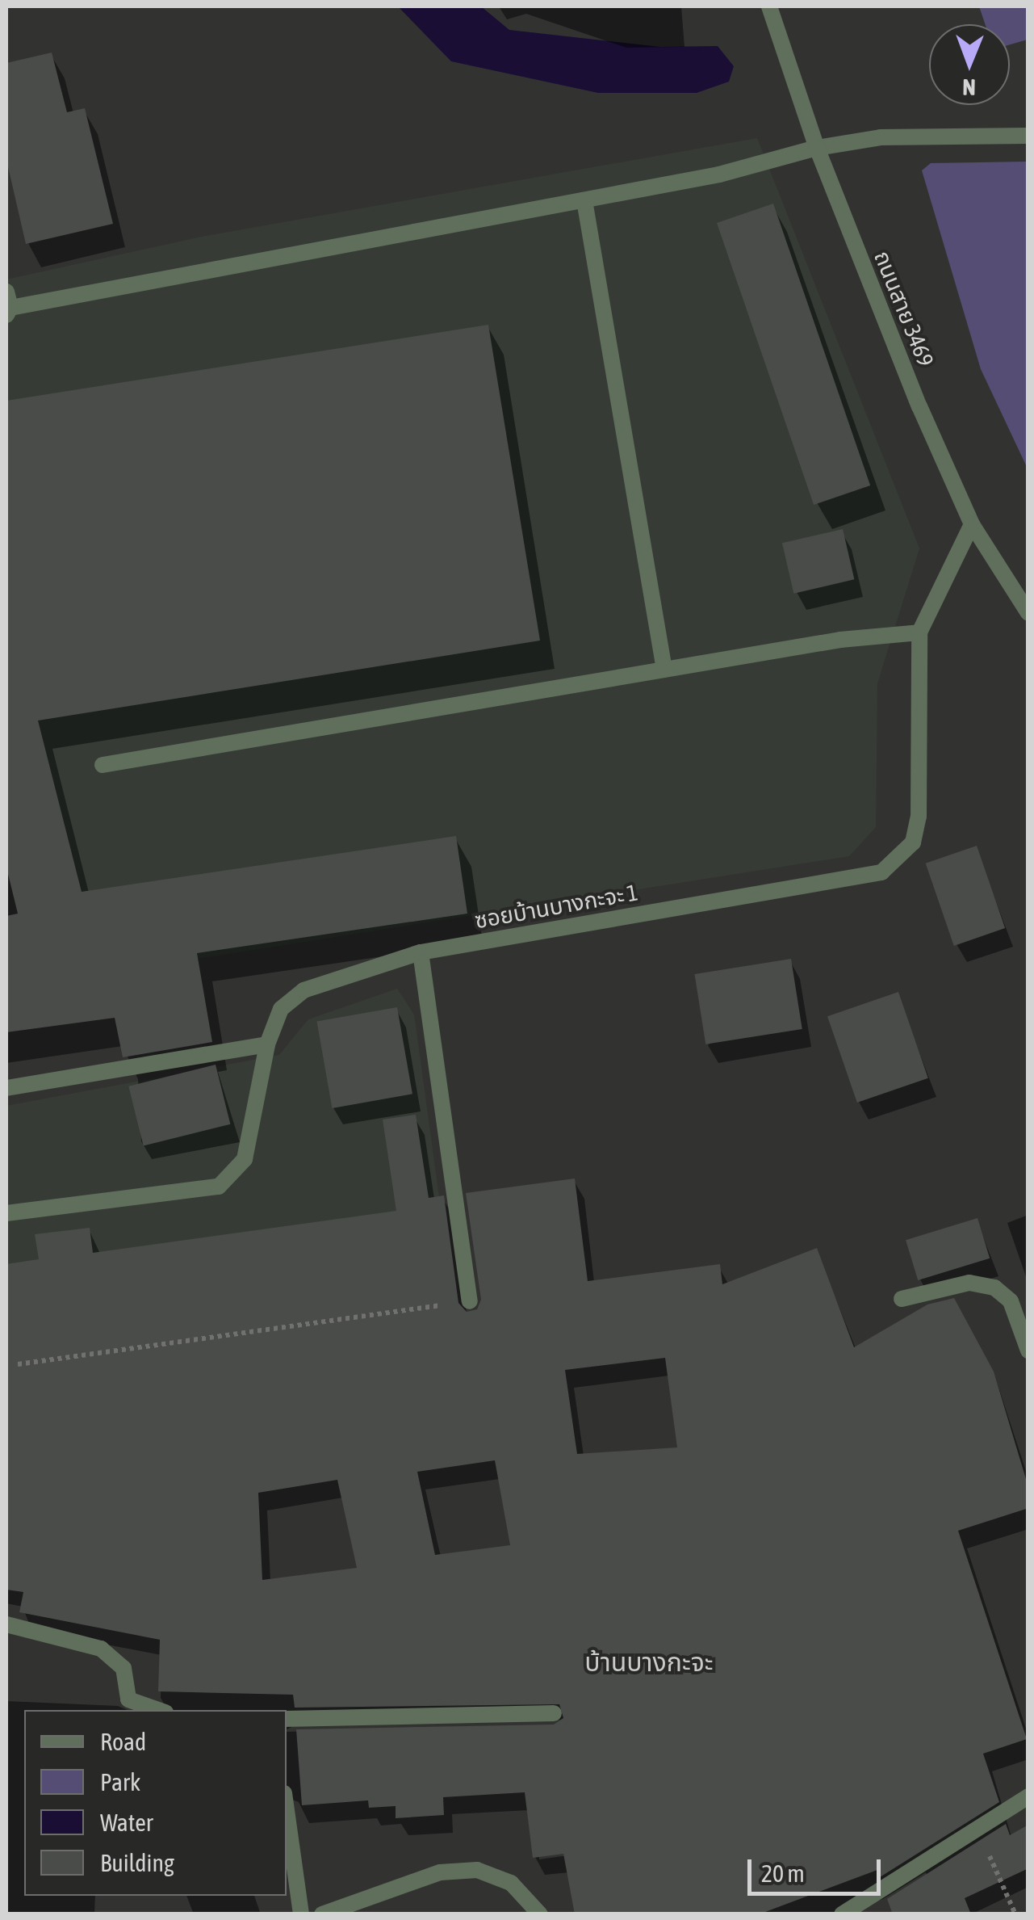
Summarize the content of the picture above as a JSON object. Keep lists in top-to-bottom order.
{
  "streets": {
    "street": ["ถนนสาย 3469", "ซอยบ้านบางกะจะ 1"]
  },
  "crossings": [
    ["ถนนสาย 3469", "ซอยบ้านบางกะจะ 1"]
  ],
  "districts": ["บ้านบางกะจะ"],
  "legend": [
    "Road",
    "Park",
    "Water",
    "Building"
  ],
  "scale_bar": "20 m",
  "north": "bottom"
}
